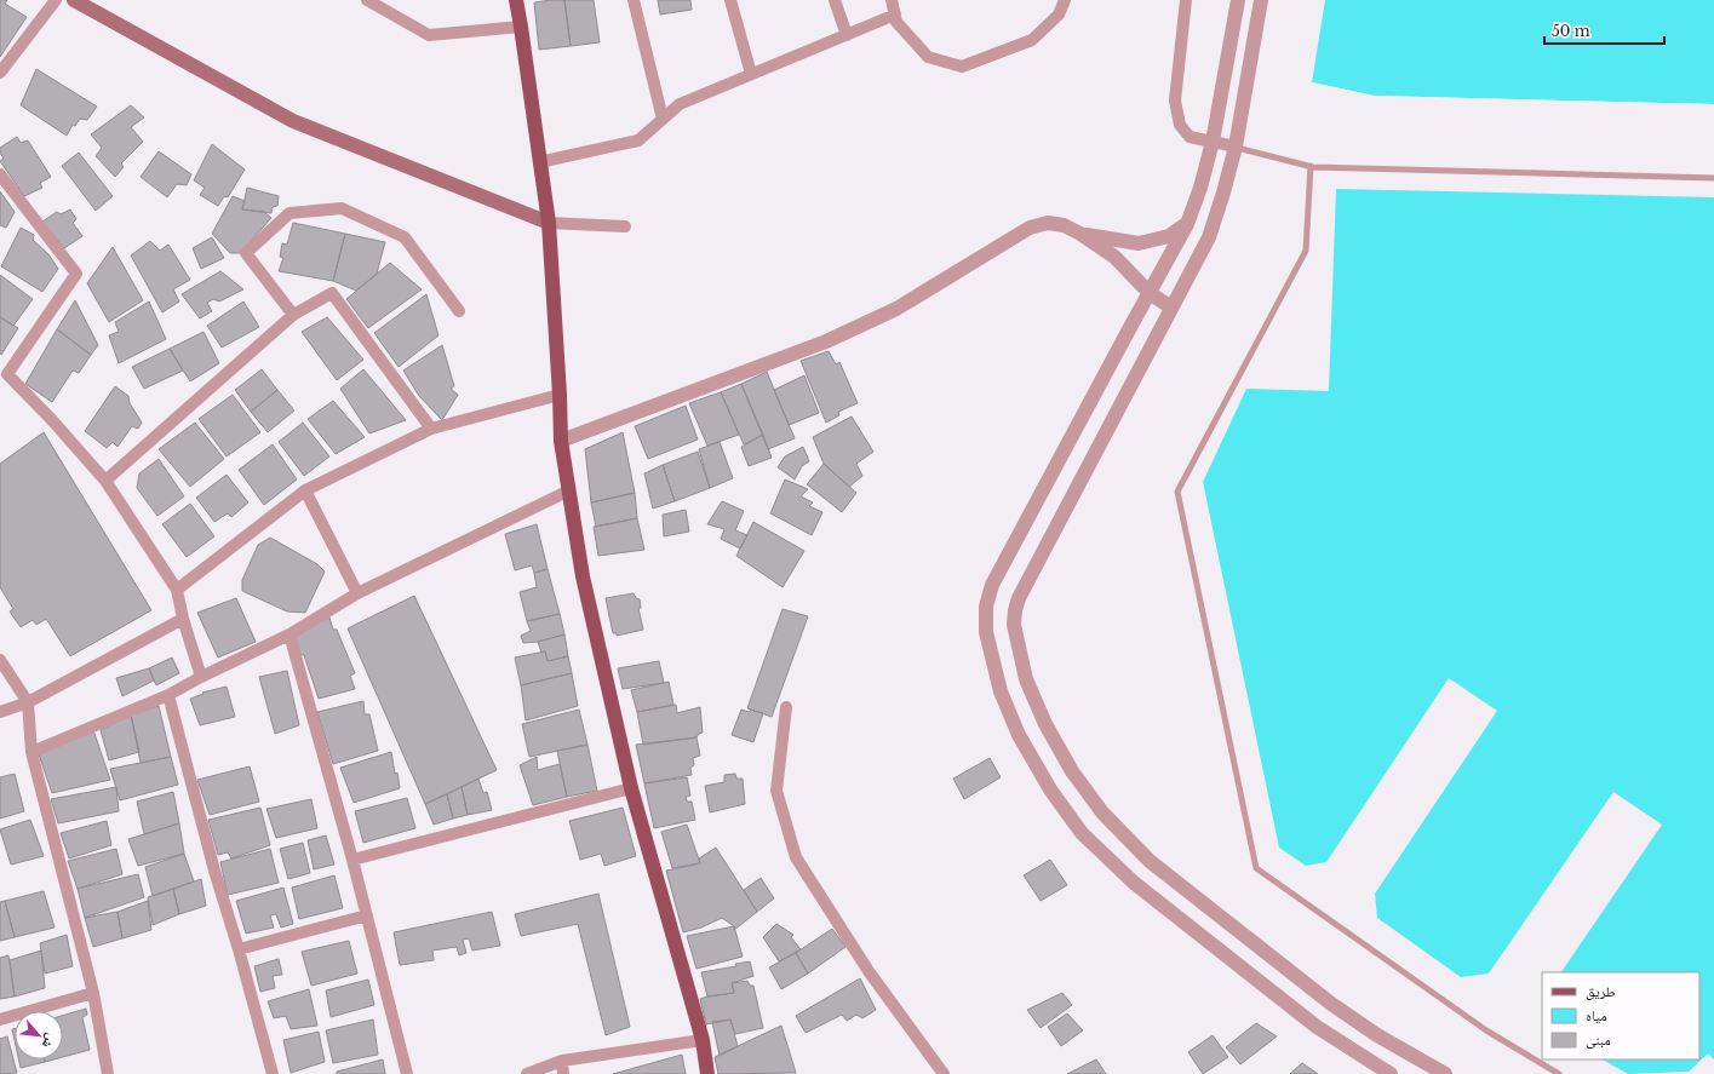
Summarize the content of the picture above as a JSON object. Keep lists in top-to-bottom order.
{
  "legend": ["طريق", "مياه", "مبنى"],
  "scale_bar": "50 m",
  "north": "bottom right"
}
